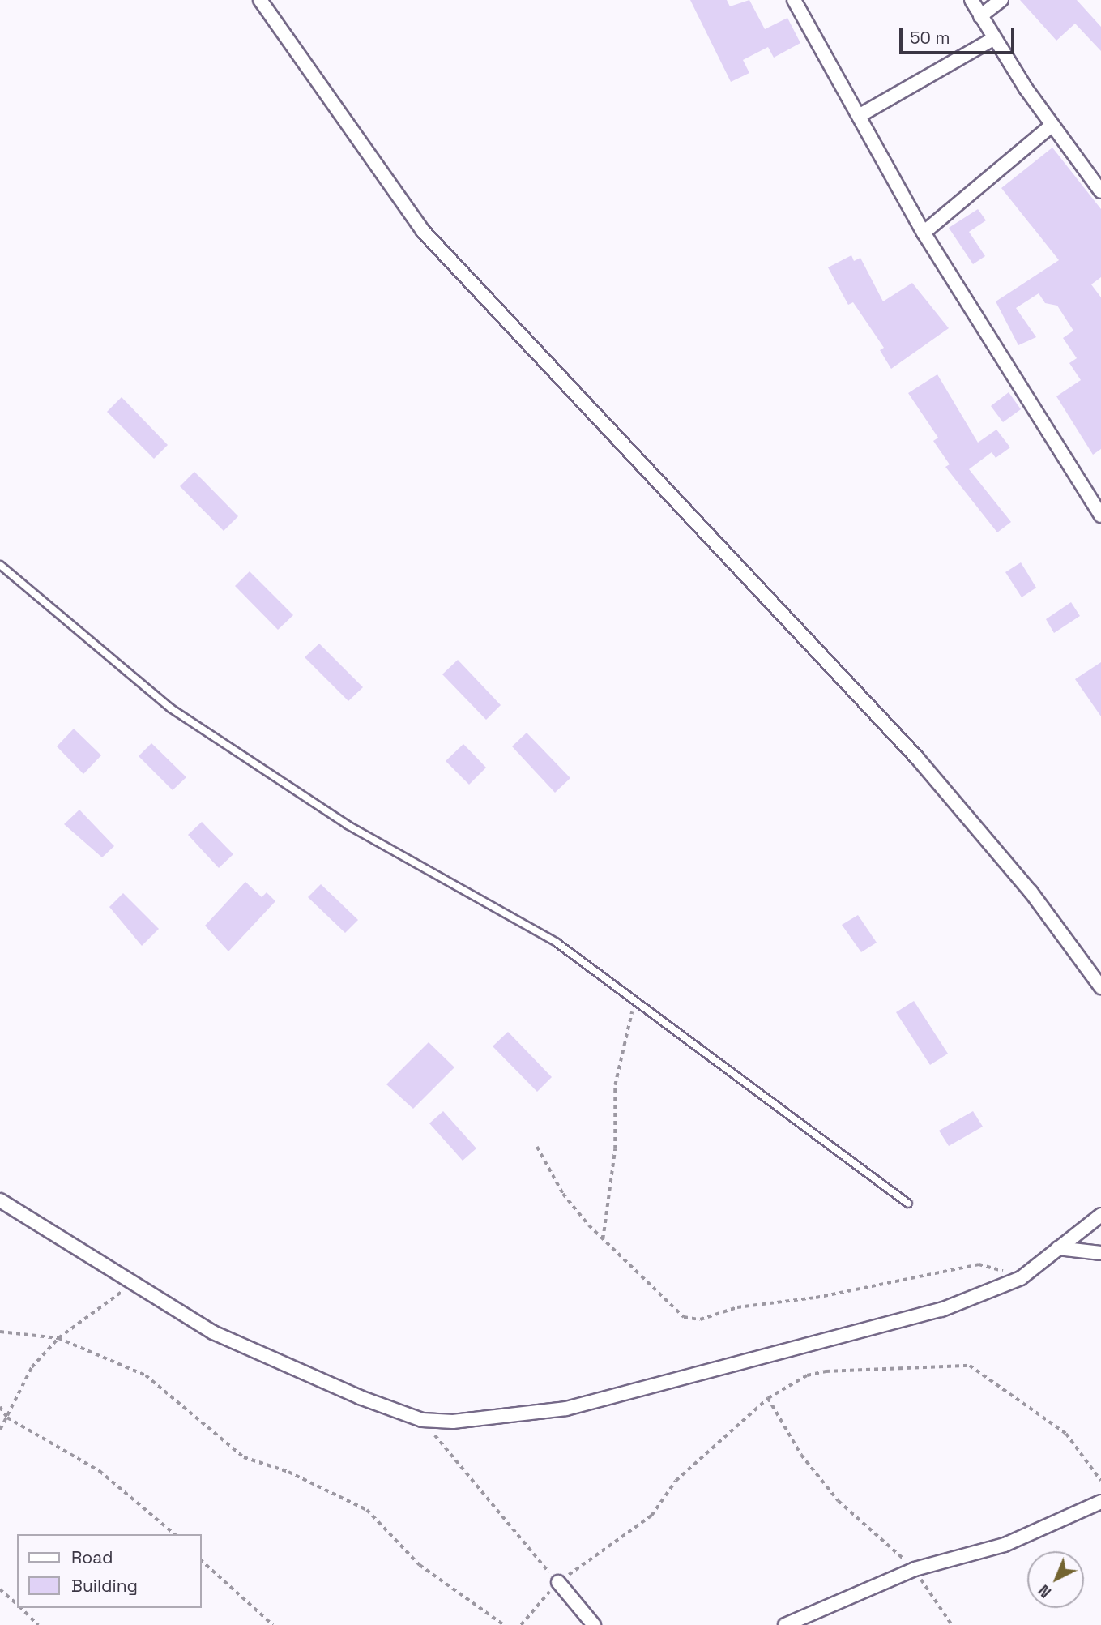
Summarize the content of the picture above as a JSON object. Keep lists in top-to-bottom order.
{
  "legend": ["Road", "Building"],
  "scale_bar": "50 m",
  "north": "bottom left"
}
